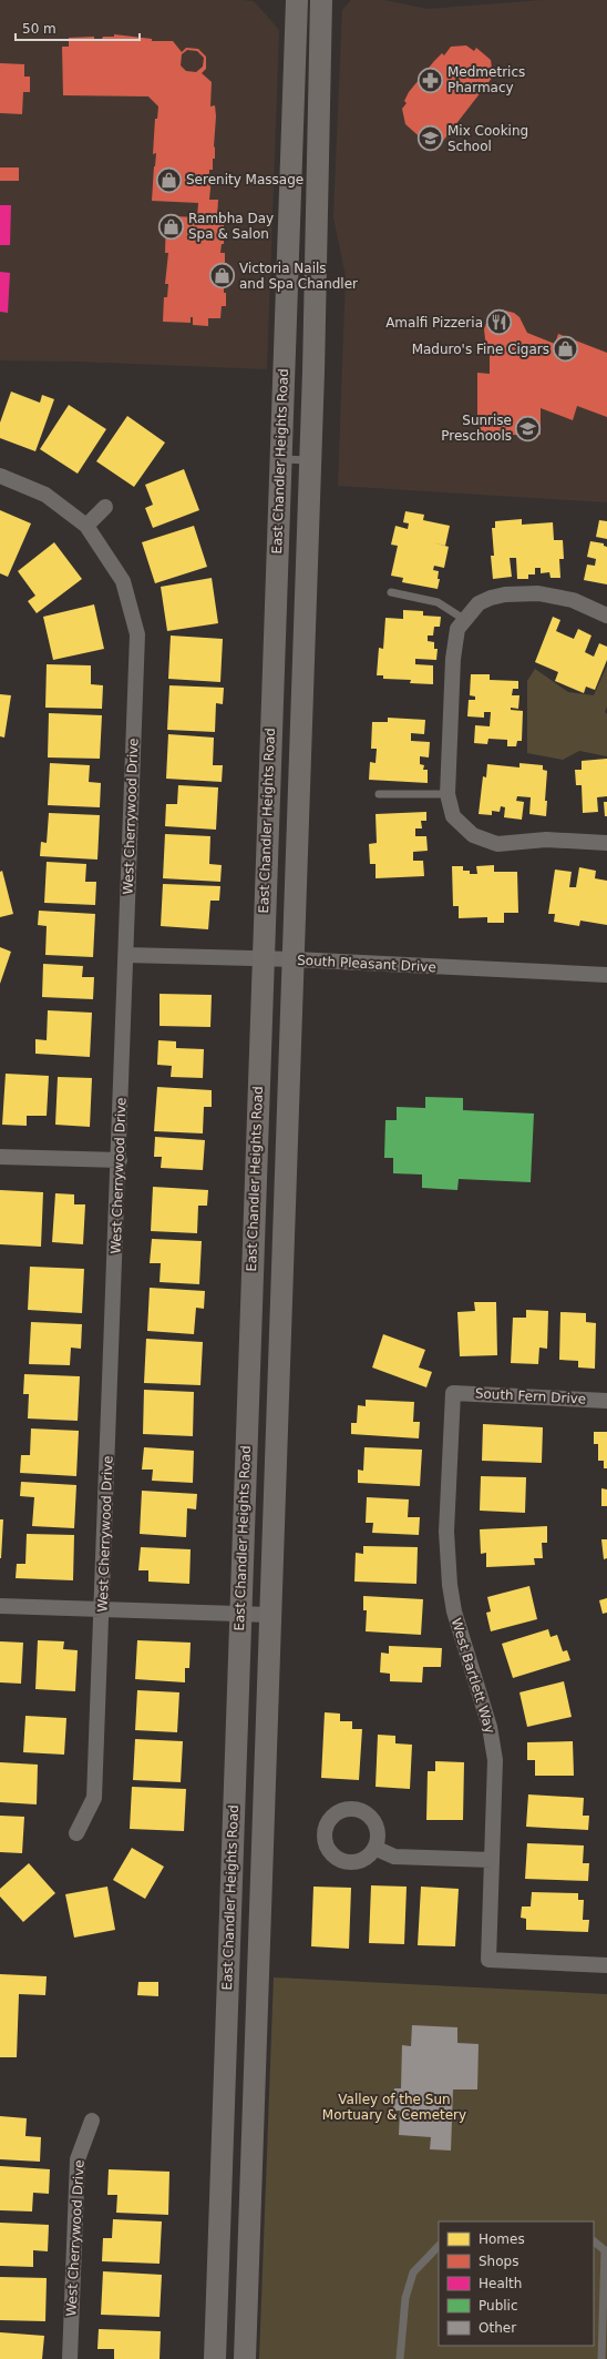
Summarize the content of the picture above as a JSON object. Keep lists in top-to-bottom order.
{
  "streets": {
    "main road": ["East Chandler Heights Road"],
    "street": [
      "West Cherrywood Drive",
      "South Pleasant Drive",
      "South Fern Drive",
      "West Bartlett Way"
    ]
  },
  "crossings": [
    ["East Chandler Heights Road", "South Pleasant Drive"],
    ["West Cherrywood Drive", "South Pleasant Drive"],
    ["South Fern Drive", "West Bartlett Way"]
  ],
  "parks": ["Valley of the Sun Mortuary & Cemetery"],
  "places": {
    "pharmacy": ["Medmetrics Pharmacy"],
    "school or university": ["Mix Cooking School", "Sunrise Preschools"],
    "shop": [
      "Serenity Massage",
      "Rambha Day Spa & Salon",
      "Victoria Nails and Spa Chandler",
      "Maduro's Fine Cigars"
    ],
    "restaurant": ["Amalfi Pizzeria"]
  },
  "legend": [
    "Homes",
    "Shops",
    "Health",
    "Public",
    "Other"
  ],
  "scale_bar": "50 m"
}
